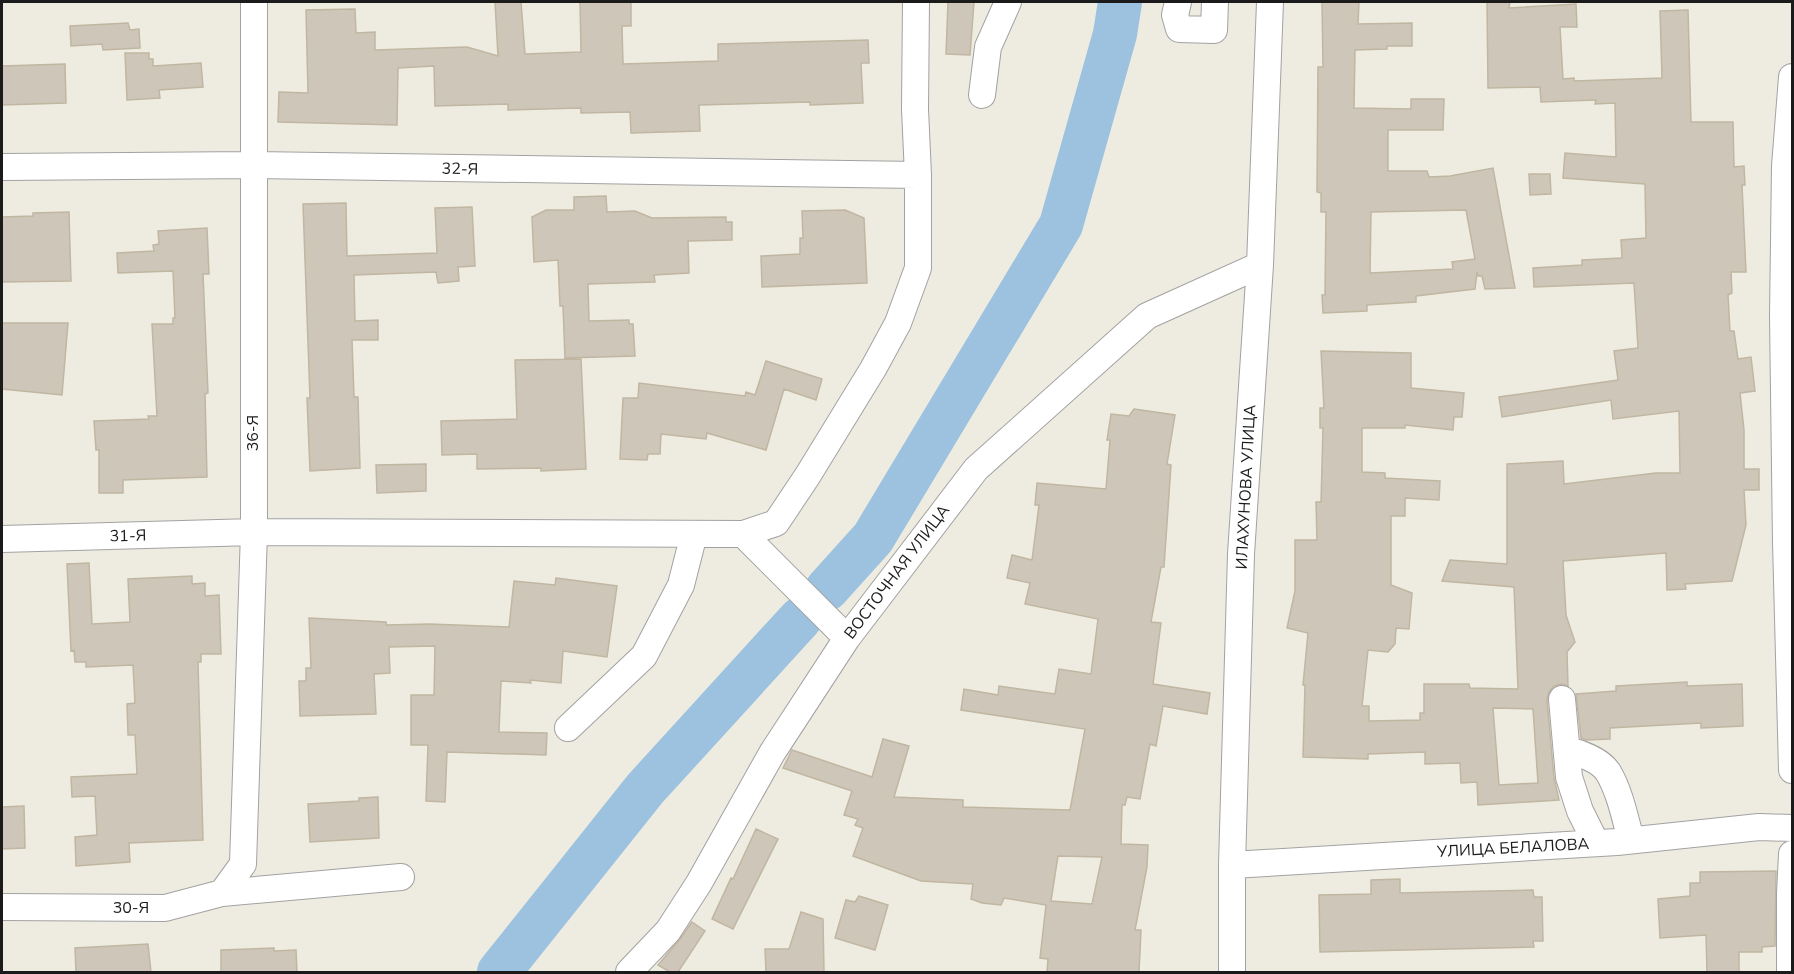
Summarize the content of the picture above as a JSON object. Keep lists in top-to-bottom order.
{
  "streets": {
    "street": [
      "32-Я",
      "36-Я",
      "ИЛАХУНОВА УЛИЦА",
      "31-Я",
      "ВОСТОЧНАЯ УЛИЦА",
      "УЛИЦА БЕЛАЛОВА",
      "30-Я"
    ]
  },
  "crossings": [
    ["32-Я", "36-Я"],
    ["32-Я", "31-Я"],
    ["36-Я", "31-Я"],
    ["ИЛАХУНОВА УЛИЦА", "ВОСТОЧНАЯ УЛИЦА"],
    ["ИЛАХУНОВА УЛИЦА", "УЛИЦА БЕЛАЛОВА"]
  ]
}
